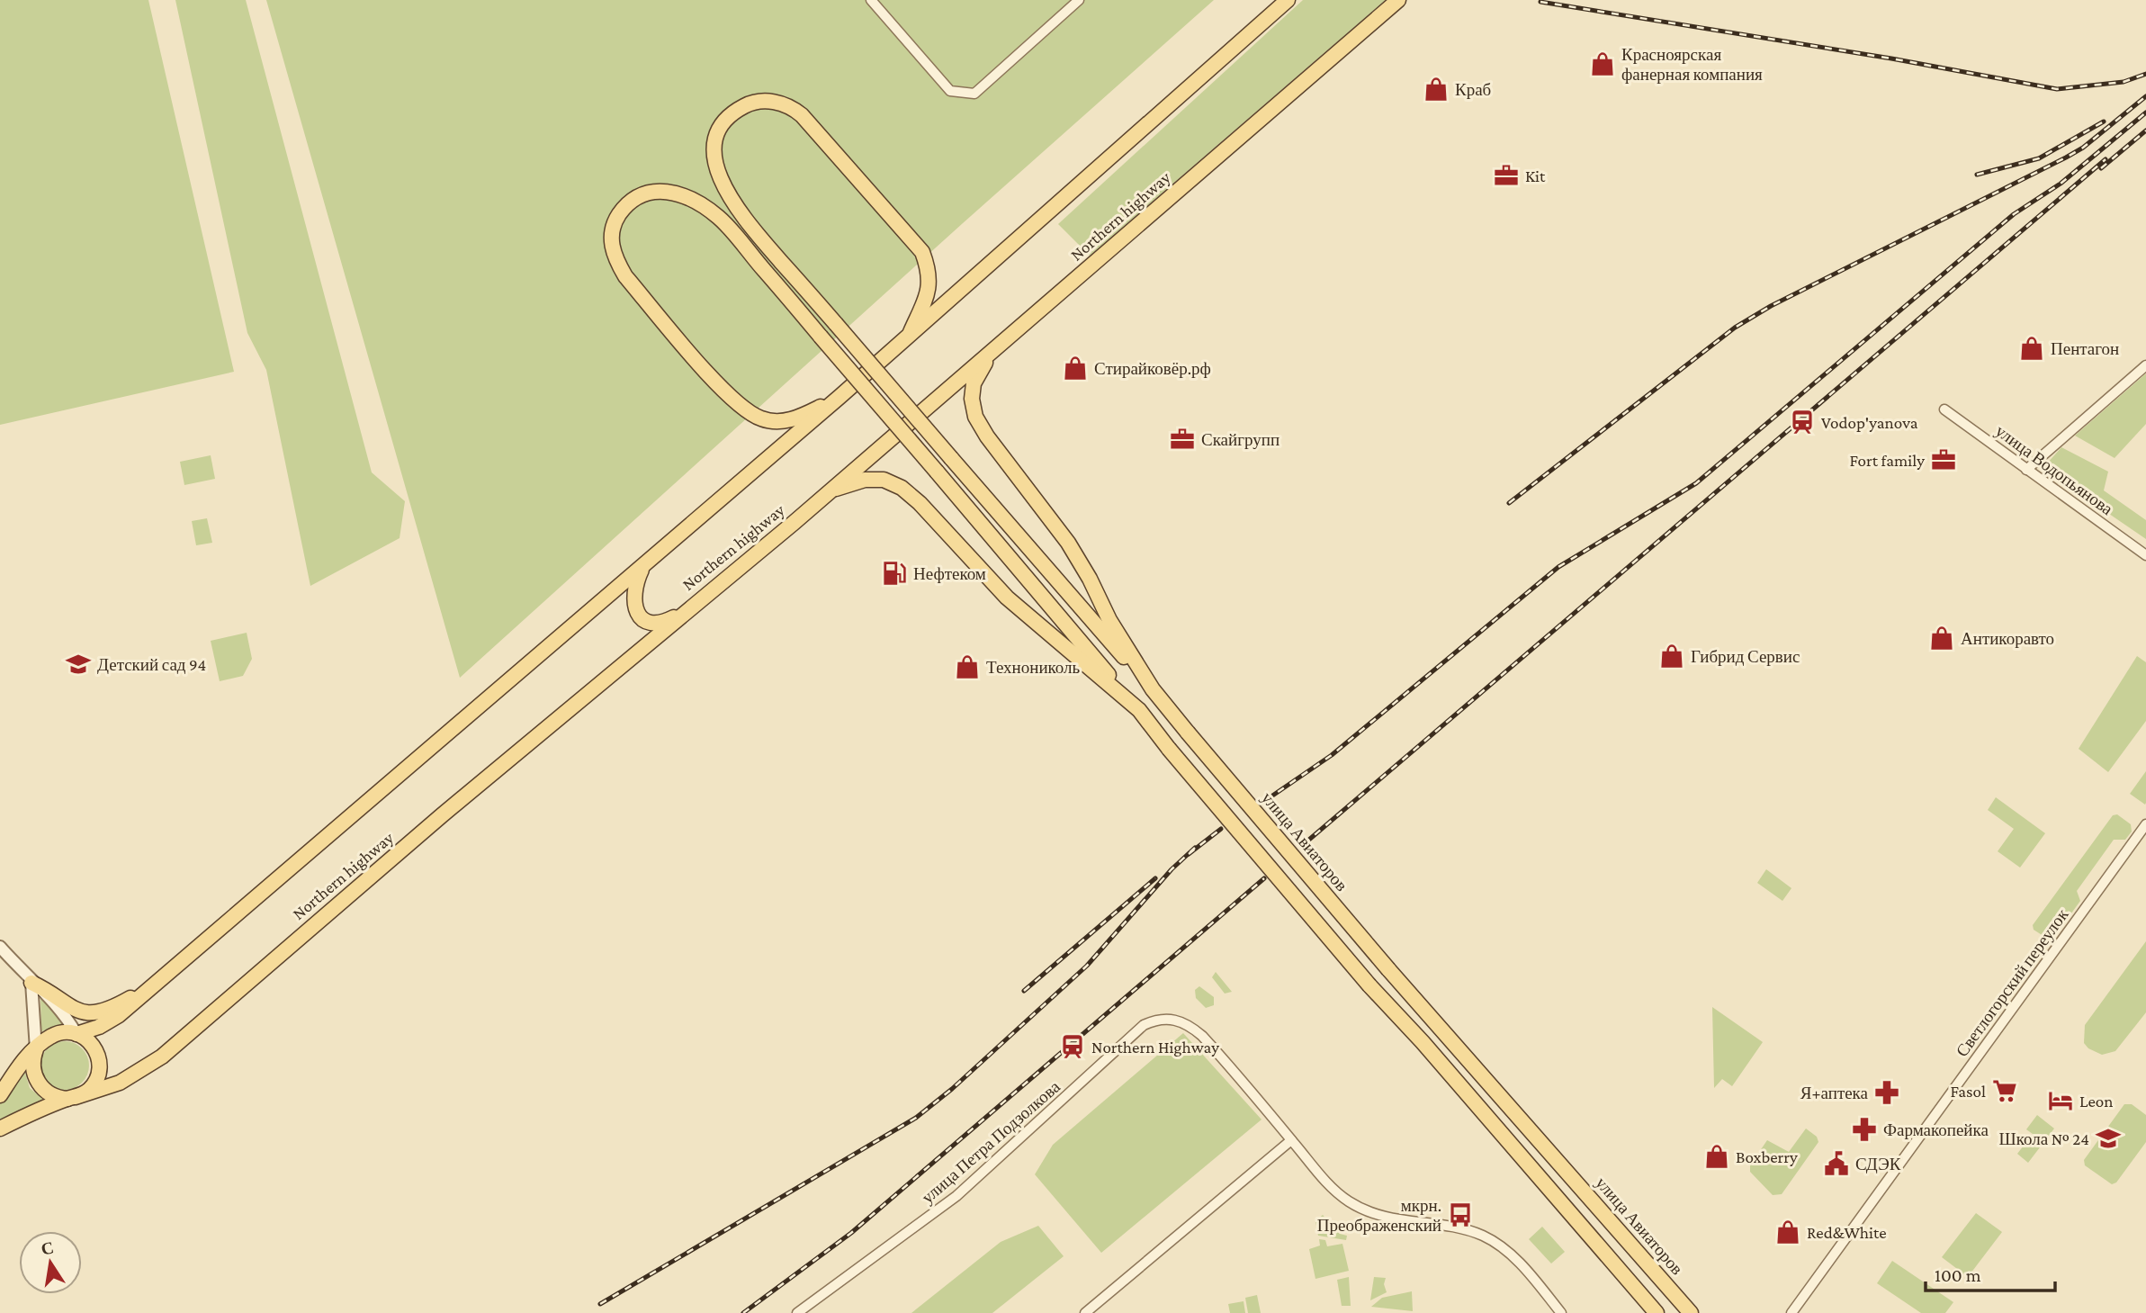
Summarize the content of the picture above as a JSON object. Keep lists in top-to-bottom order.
{
  "streets": {
    "main road": ["Northern highway", "улица Авиаторов"],
    "street": ["улица Водопьянова", "Светлогорский переулок", "улица Петра Подзолкова"]
  },
  "crossings": [
    ["Northern highway", "улица Авиаторов"]
  ],
  "places": {
    "shop": [
      "Красноярская фанерная компания",
      "Краб",
      "Пентагон",
      "Стирайковёр.рф",
      "Антикоравто",
      "Гибрид Сервис",
      "Технониколь",
      "Boxberry",
      "Red&White"
    ],
    "office": ["Kit", "Скайгрупп", "Fort family"],
    "station": ["Vodop'yanova", "Northern Highway"],
    "fuel station": ["Нефтеком"],
    "school or university": ["Детский сад 94", "Школа № 24"],
    "supermarket": ["Fasol"],
    "pharmacy": ["Я+аптека", "Фармакопейка"],
    "hotel": ["Leon"],
    "public building": ["СДЭК"],
    "bus stop": ["мкрн. Преображенский"]
  },
  "scale_bar": "100 m",
  "north": "top"
}
